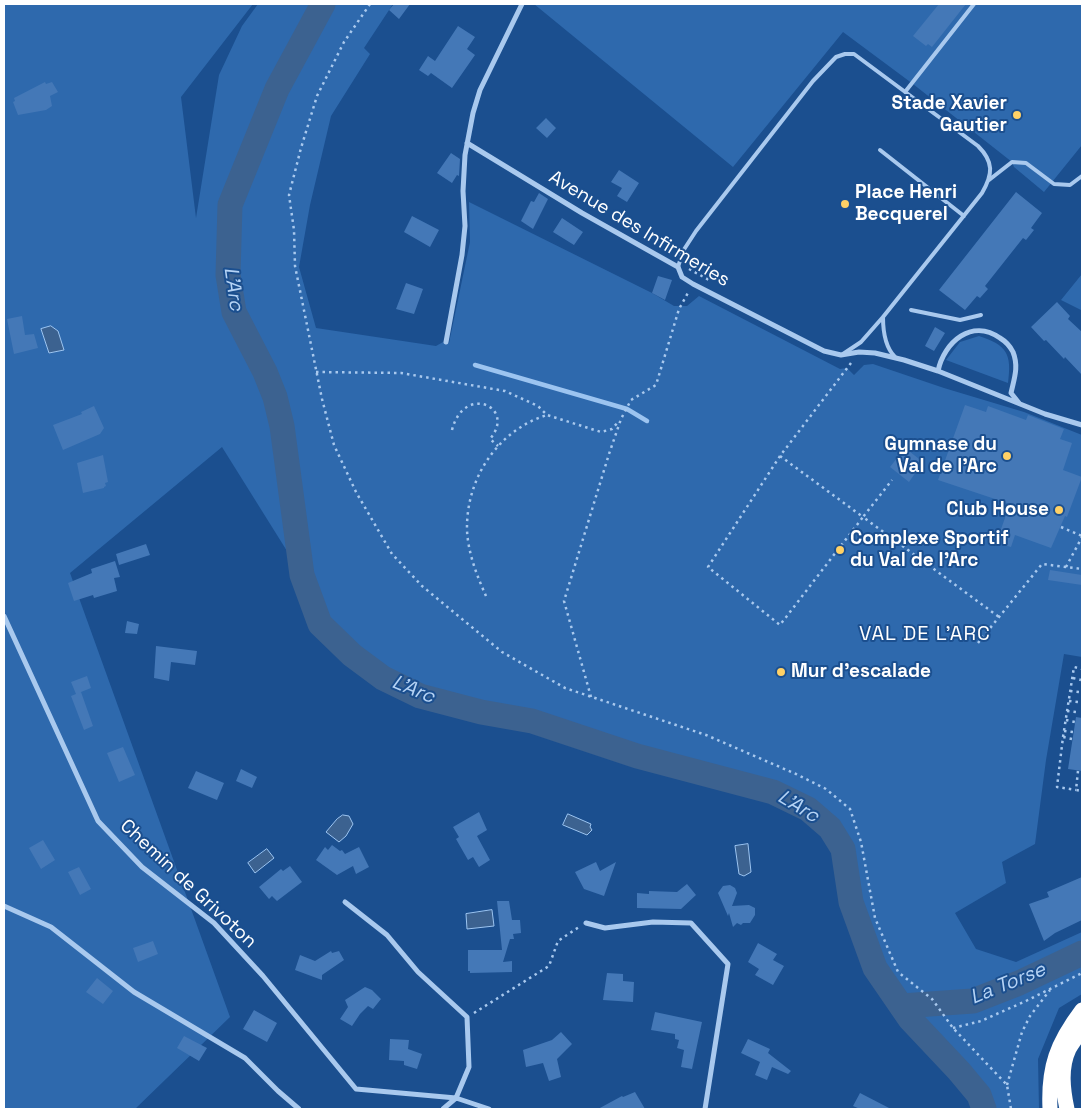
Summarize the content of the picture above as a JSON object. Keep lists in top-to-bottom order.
{
  "streets": {
    "street": ["Avenue des Infirmeries", "Chemin de Grivoton"]
  },
  "districts": ["VAL DE L'ARC"],
  "water": ["L'Arc", "La Torse"],
  "places": [
    "Stade Xavier Gautier",
    "Place Henri Becquerel",
    "Gymnase du Val de l'Arc",
    "Club House",
    "Complexe Sportif du Val de l'Arc",
    "Mur d'escalade"
  ]
}
